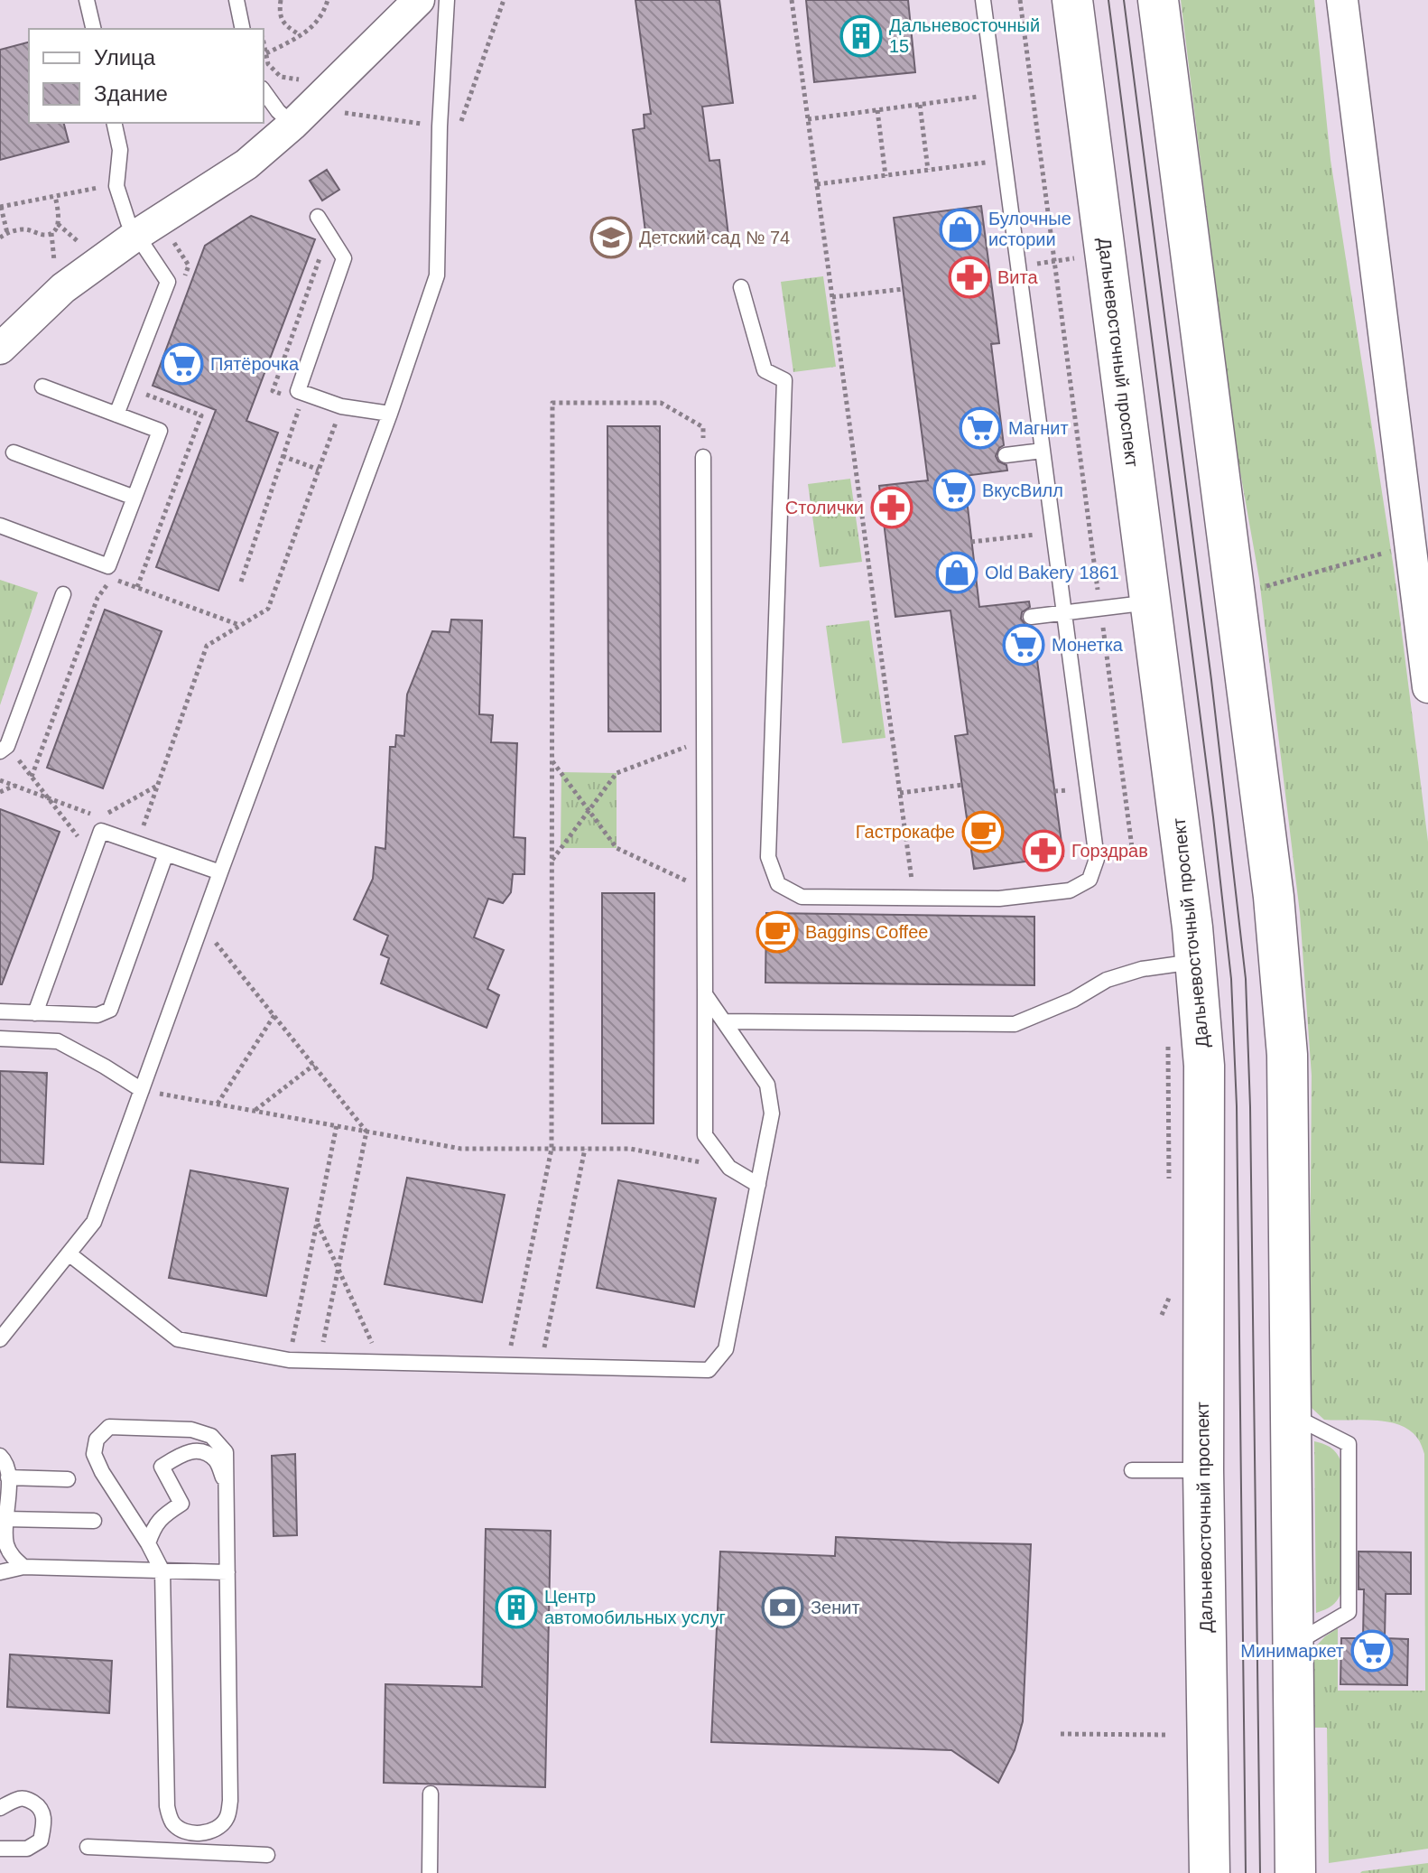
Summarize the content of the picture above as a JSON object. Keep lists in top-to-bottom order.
{
  "streets": {
    "main road": ["Дальневосточный проспект"]
  },
  "places": {
    "building": ["Дальневосточный 15", "Центр автомобильных услуг"],
    "shop": ["Булочные истории", "Old Bakery 1861"],
    "school or university": ["Детский сад № 74"],
    "pharmacy": ["Вита", "Столички", "Горздрав"],
    "supermarket": [
      "Пятёрочка",
      "Магнит",
      "ВкусВилл",
      "Монетка",
      "Минимаркет"
    ],
    "cafe": ["Гастрокафе", "Baggins Coffee"],
    "bank": ["Зенит"]
  },
  "legend": ["Улица", "Здание"]
}
